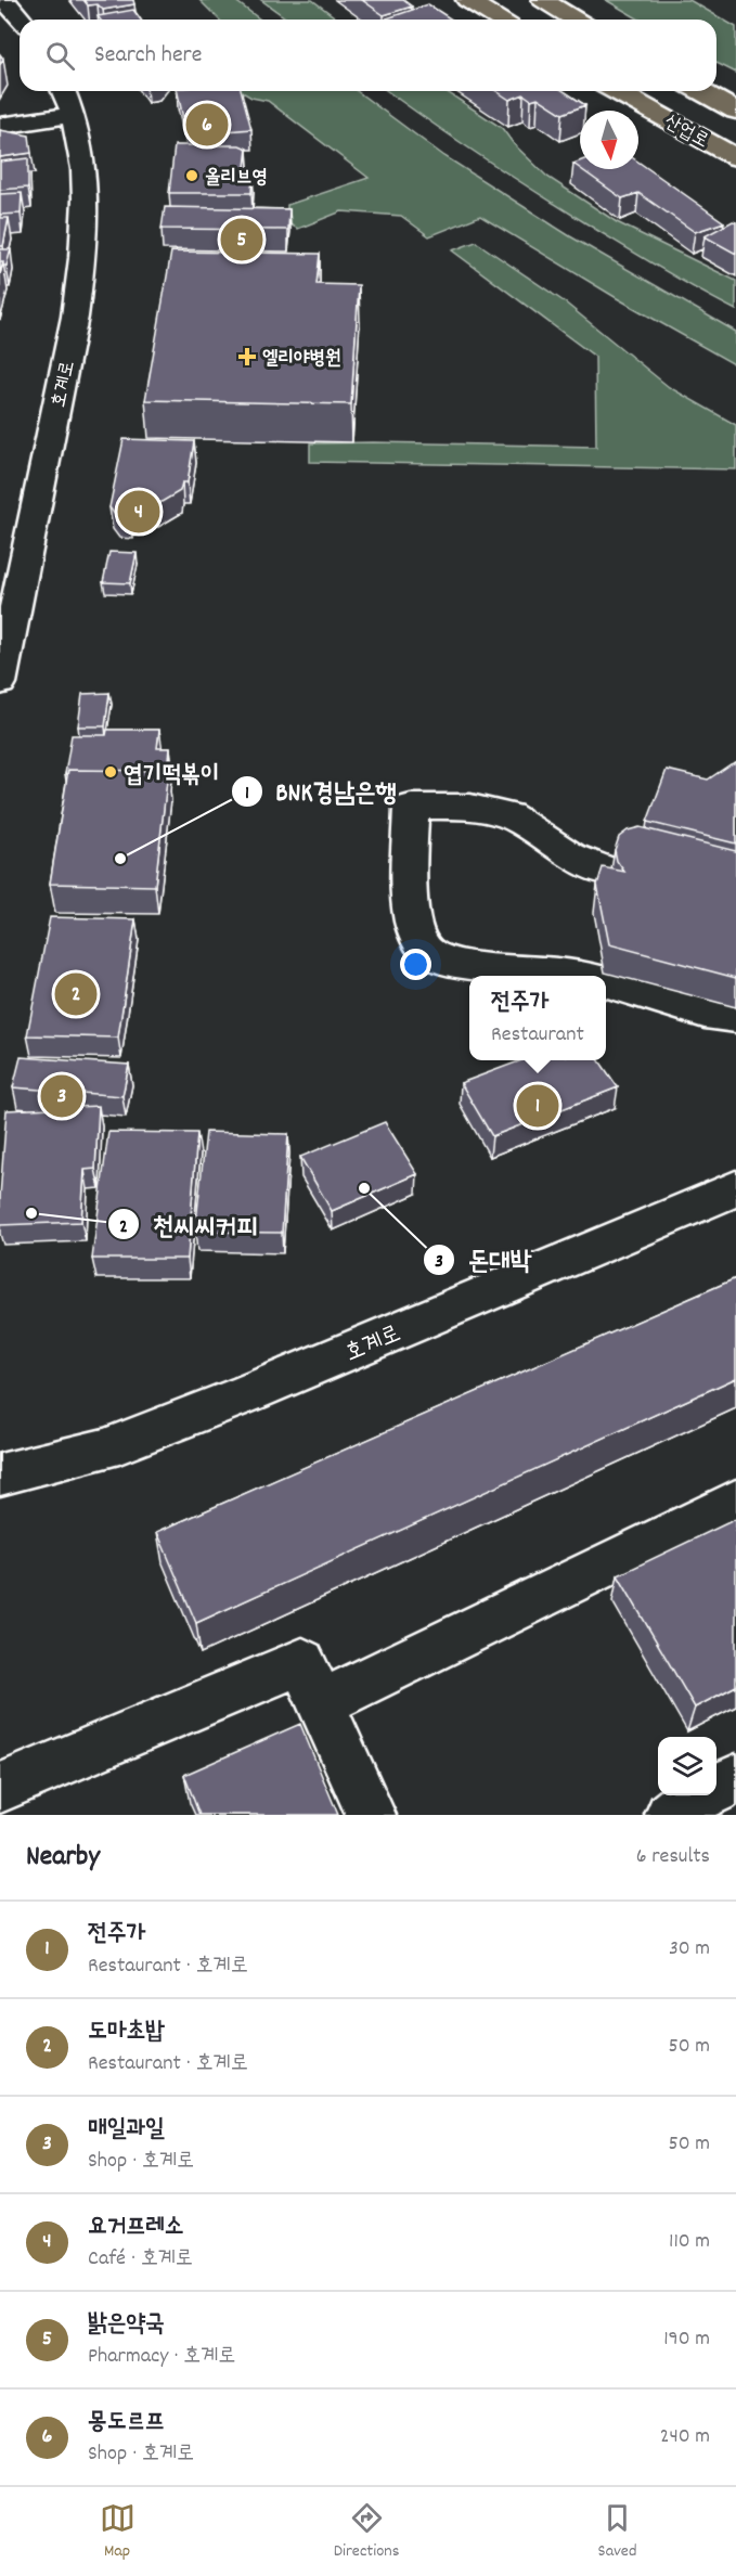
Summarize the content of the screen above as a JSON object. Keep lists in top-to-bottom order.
{
  "streets": {
    "main road": ["산업로"],
    "street": ["호계로"]
  },
  "places": {
    "other": [
      "올리브영",
      "엽기떡볶이",
      "BNK경남은행",
      "돈대박",
      "천씨씨커피"
    ],
    "health": ["엘리야병원"]
  },
  "north": "bottom",
  "page": {
    "search": "Search here",
    "pins": [
      "6",
      "5",
      "4",
      "2",
      "3",
      "1"
    ],
    "popup": ["전주가", "Restaurant"],
    "heading": ["Nearby", "6 results"],
    "list": [
      {
        "mark": "1",
        "name": "전주가",
        "note": "Restaurant · 호계로",
        "value": "30 m"
      },
      {
        "mark": "2",
        "name": "도마초밥",
        "note": "Restaurant · 호계로",
        "value": "50 m"
      },
      {
        "mark": "3",
        "name": "매일과일",
        "note": "Shop · 호계로",
        "value": "50 m"
      },
      {
        "mark": "4",
        "name": "요거프레소",
        "note": "Café · 호계로",
        "value": "110 m"
      },
      {
        "mark": "5",
        "name": "밝은약국",
        "note": "Pharmacy · 호계로",
        "value": "190 m"
      },
      {
        "mark": "6",
        "name": "몽도르프",
        "note": "Shop · 호계로",
        "value": "240 m"
      }
    ],
    "nav": ["Map", "Directions", "Saved"]
  }
}
